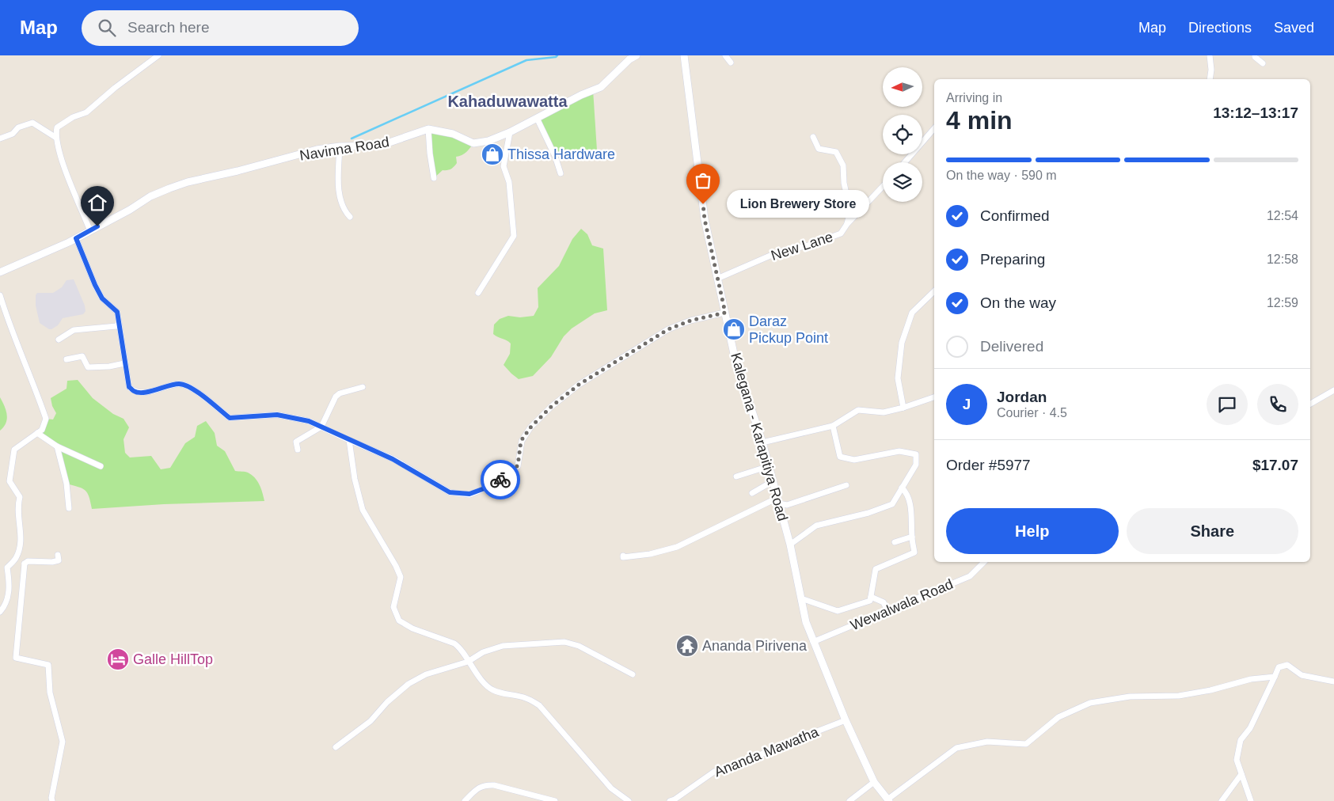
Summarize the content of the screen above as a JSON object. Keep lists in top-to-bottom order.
{
  "streets": {
    "main road": ["Navinna Road", "Kalegana - Karapitiya Road"],
    "street": ["New Lane", "Wewalwala Road", "Ananda Mawatha"]
  },
  "crossings": [
    ["New Lane", "Kalegana - Karapitiya Road"],
    ["Kalegana - Karapitiya Road", "Wewalwala Road"],
    ["Kalegana - Karapitiya Road", "Ananda Mawatha"]
  ],
  "districts": ["Kahaduwawatta"],
  "places": {
    "shop": ["Thissa Hardware", "Daraz Pickup Point"],
    "other": ["Lion Brewery Store"],
    "temple": ["Ananda Pirivena"],
    "hotel": ["Galle HillTop"]
  },
  "north": "left",
  "page": {
    "header": "Map",
    "search": "Search here",
    "nav": ["Map", "Directions", "Saved"],
    "heading": ["4 min", "Arriving in", "13:12–13:17"],
    "panel": [
      "Jordan",
      "Courier · 4.5",
      "Order #5977",
      "$17.07"
    ],
    "bar": "On the way · 590 m",
    "bubble": "Lion Brewery Store",
    "list": [
      ["Confirmed", "12:54"],
      ["Preparing", "12:58"],
      ["On the way", "12:59"],
      "Delivered"
    ],
    "round": "J",
    "buttons": ["Help", "Share"]
  }
}
